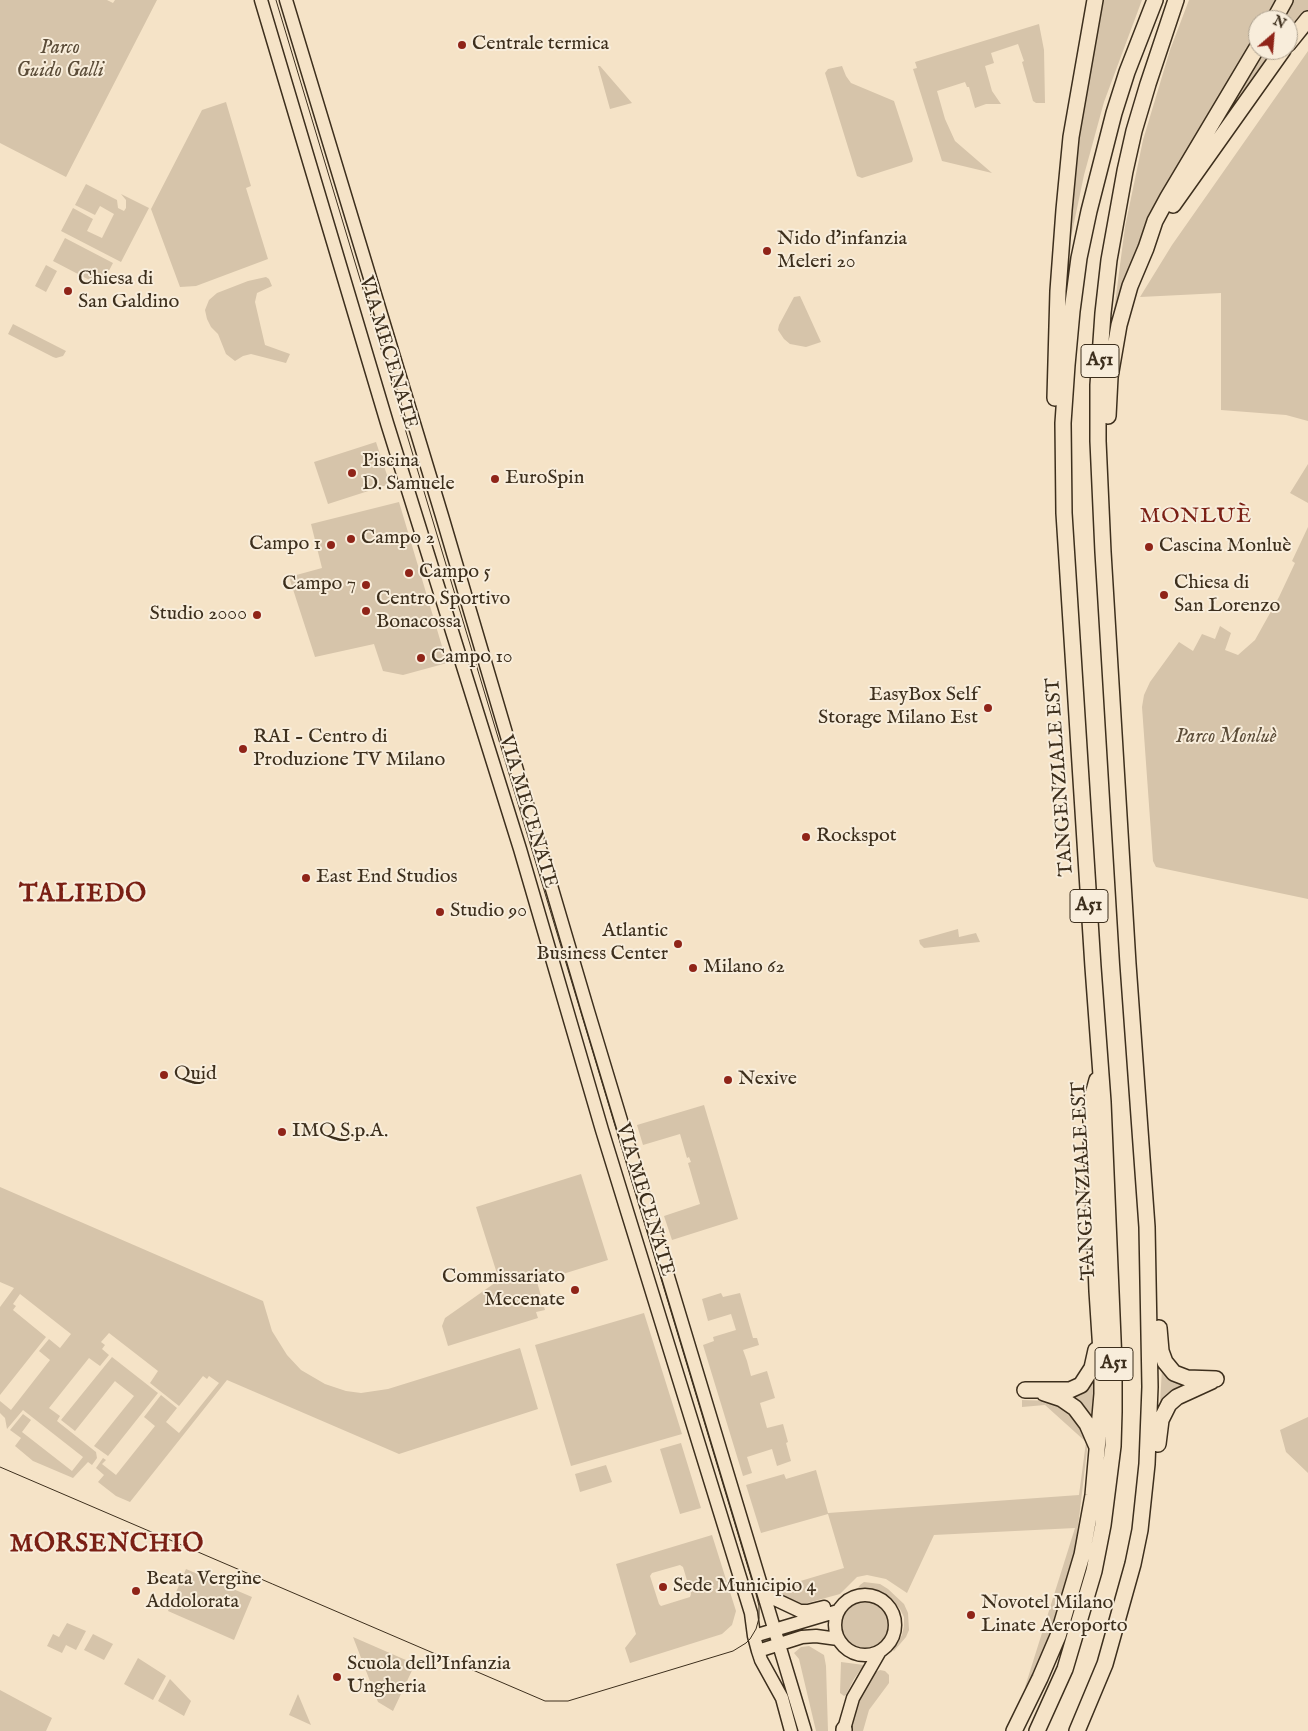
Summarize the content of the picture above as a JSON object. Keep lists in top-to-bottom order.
{
  "streets": {
    "highway": ["A51", "TANGENZIALE EST"],
    "main road": ["VIA MECENATE"]
  },
  "districts": ["MONLUÈ", "TALIEDO", "MORSENCHIO"],
  "parks": ["Parco Guido Galli", "Parco Monluè"],
  "places": [
    "Centrale termica",
    "Nido d'infanzia Meleri 20",
    "Chiesa di San Galdino",
    "Piscina D. Samuele",
    "EuroSpin",
    "Campo 2",
    "Campo 1",
    "Cascina Monluè",
    "Campo 5",
    "Campo 7",
    "Chiesa di San Lorenzo",
    "Centro Sportivo Bonacossa",
    "Studio 2000",
    "Campo 10",
    "EasyBox Self Storage Milano Est",
    "RAI - Centro di Produzione TV Milano",
    "Rockspot",
    "East End Studios",
    "Studio 90",
    "Atlantic Business Center",
    "Milano 62",
    "Quid",
    "Nexive",
    "IMQ S.p.A.",
    "Commissariato Mecenate",
    "Sede Municipio 4",
    "Beata Vergine Addolorata",
    "Novotel Milano Linate Aeroporto",
    "Scuola dell'Infanzia Ungheria"
  ],
  "north": "top right"
}
